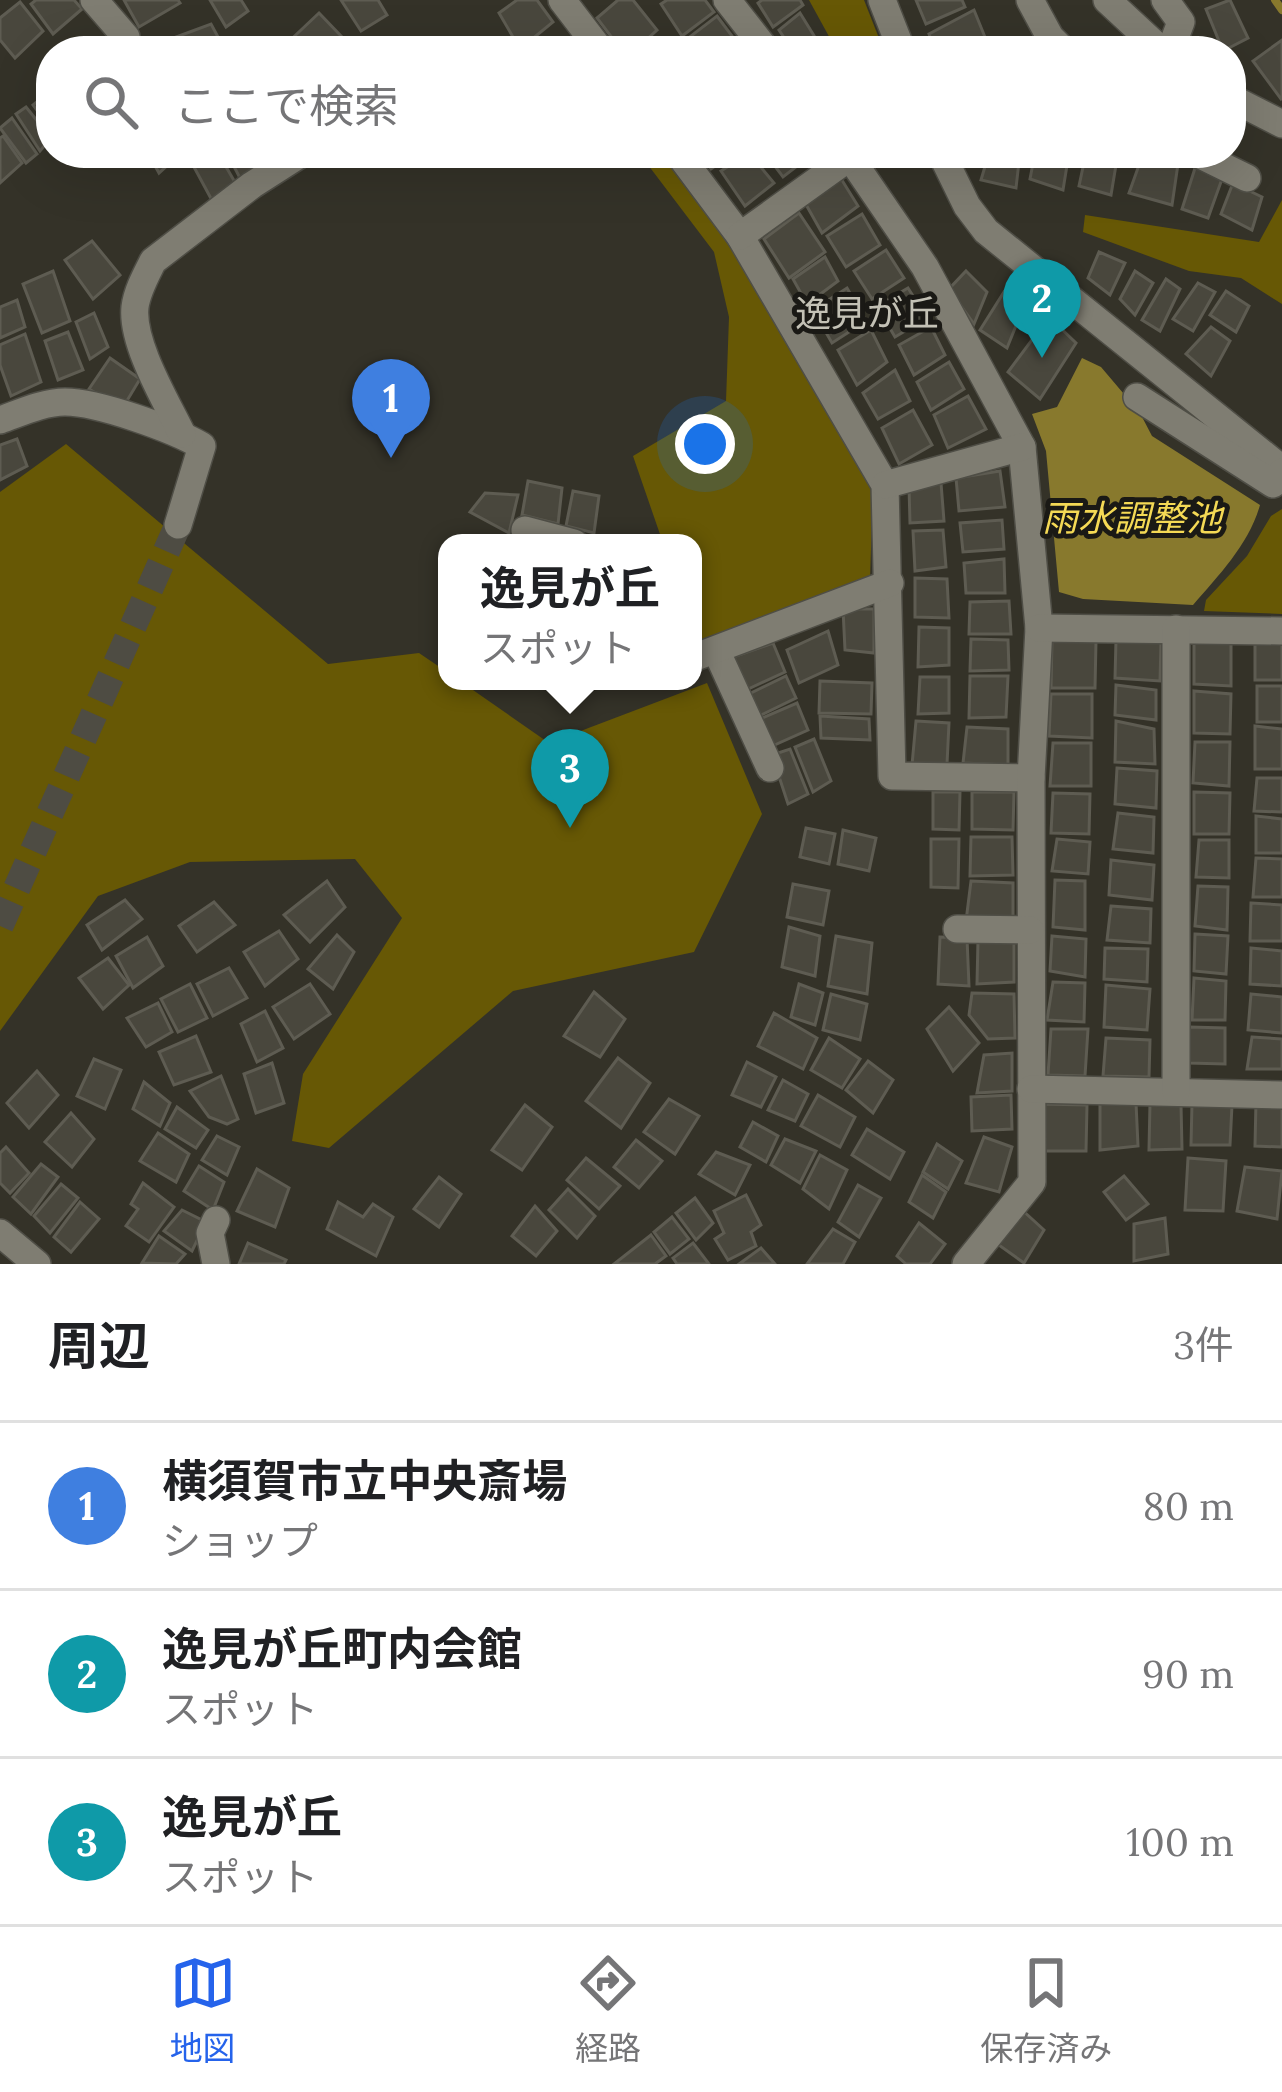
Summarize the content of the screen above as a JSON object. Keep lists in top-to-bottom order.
{
  "districts": ["逸見が丘"],
  "water": ["雨水調整池"],
  "page": {
    "search": "ここで検索",
    "pins": ["2", "1", "3"],
    "popup": ["逸見が丘", "スポット"],
    "heading": ["周辺", "3件"],
    "list": [
      {
        "mark": "1",
        "name": "横須賀市立中央斎場",
        "note": "ショップ",
        "value": "80 m"
      },
      {
        "mark": "2",
        "name": "逸見が丘町内会館",
        "note": "スポット",
        "value": "90 m"
      },
      {
        "mark": "3",
        "name": "逸見が丘",
        "note": "スポット",
        "value": "100 m"
      }
    ],
    "nav": ["地図", "経路", "保存済み"]
  }
}
